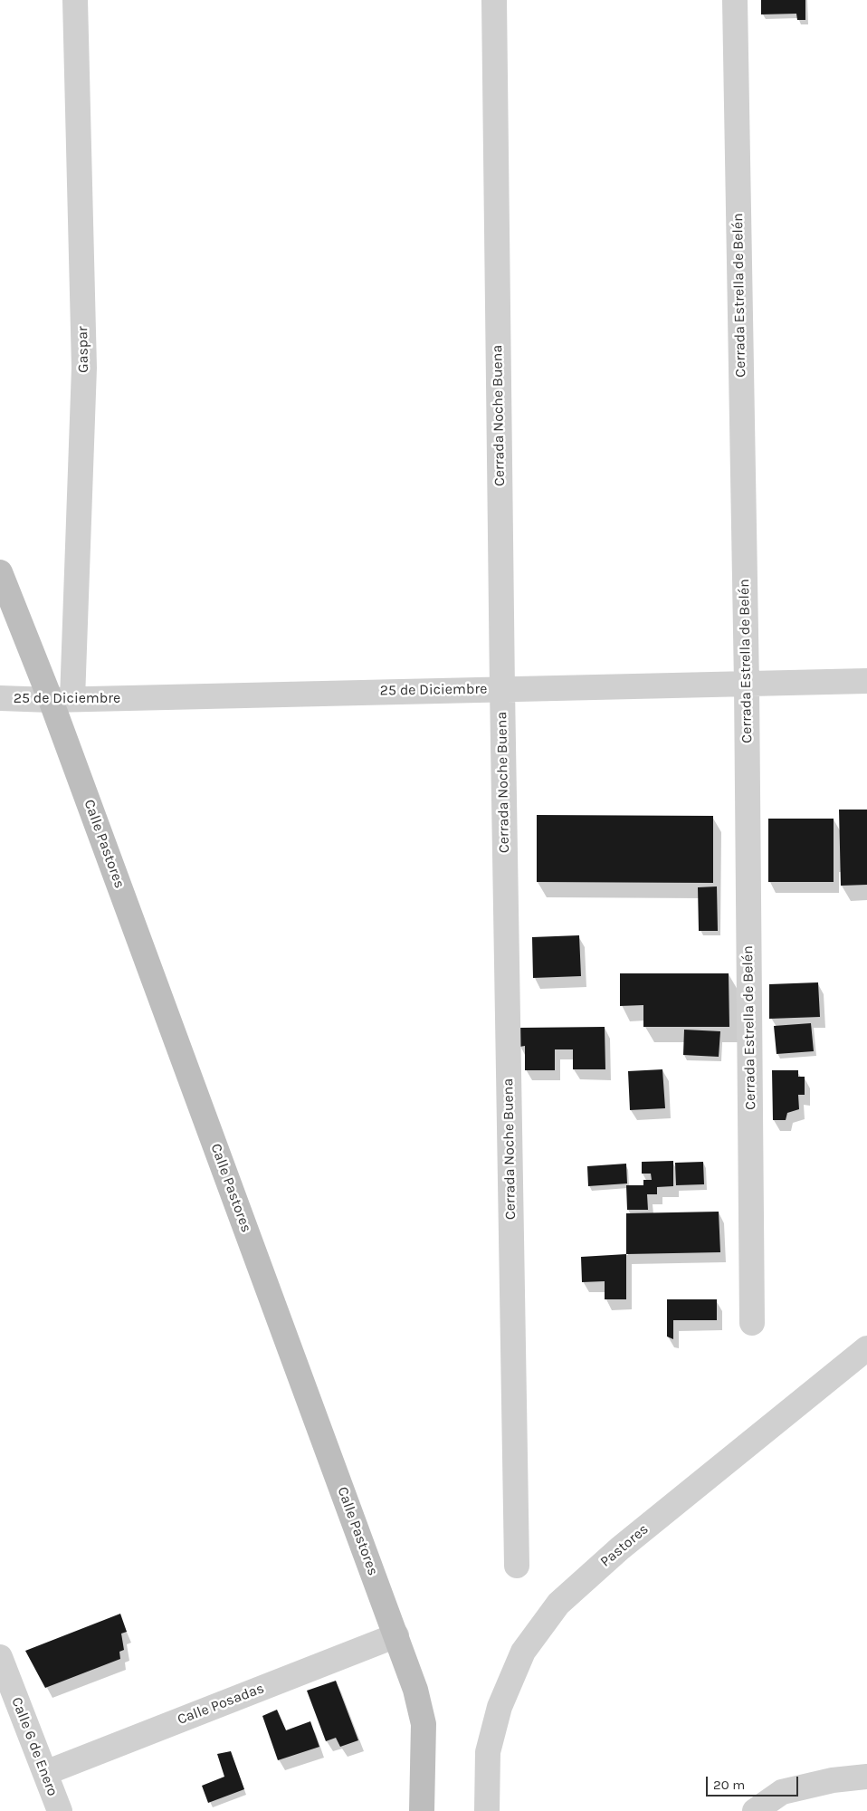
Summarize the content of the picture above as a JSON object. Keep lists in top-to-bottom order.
{
  "streets": {
    "street": [
      "Cerrada Estrella de Belén",
      "Gaspar",
      "Cerrada Noche Buena",
      "25 de Diciembre",
      "Calle Pastores",
      "Pastores",
      "Calle Posadas",
      "Calle 6 de Enero"
    ]
  },
  "crossings": [
    ["Cerrada Estrella de Belén", "25 de Diciembre"],
    ["Gaspar", "25 de Diciembre"],
    ["Gaspar", "Calle Pastores"],
    ["Cerrada Noche Buena", "25 de Diciembre"],
    ["25 de Diciembre", "Calle Pastores"],
    ["Calle Pastores", "Calle Posadas"],
    ["Calle Posadas", "Calle 6 de Enero"]
  ],
  "scale_bar": "20 m"
}
